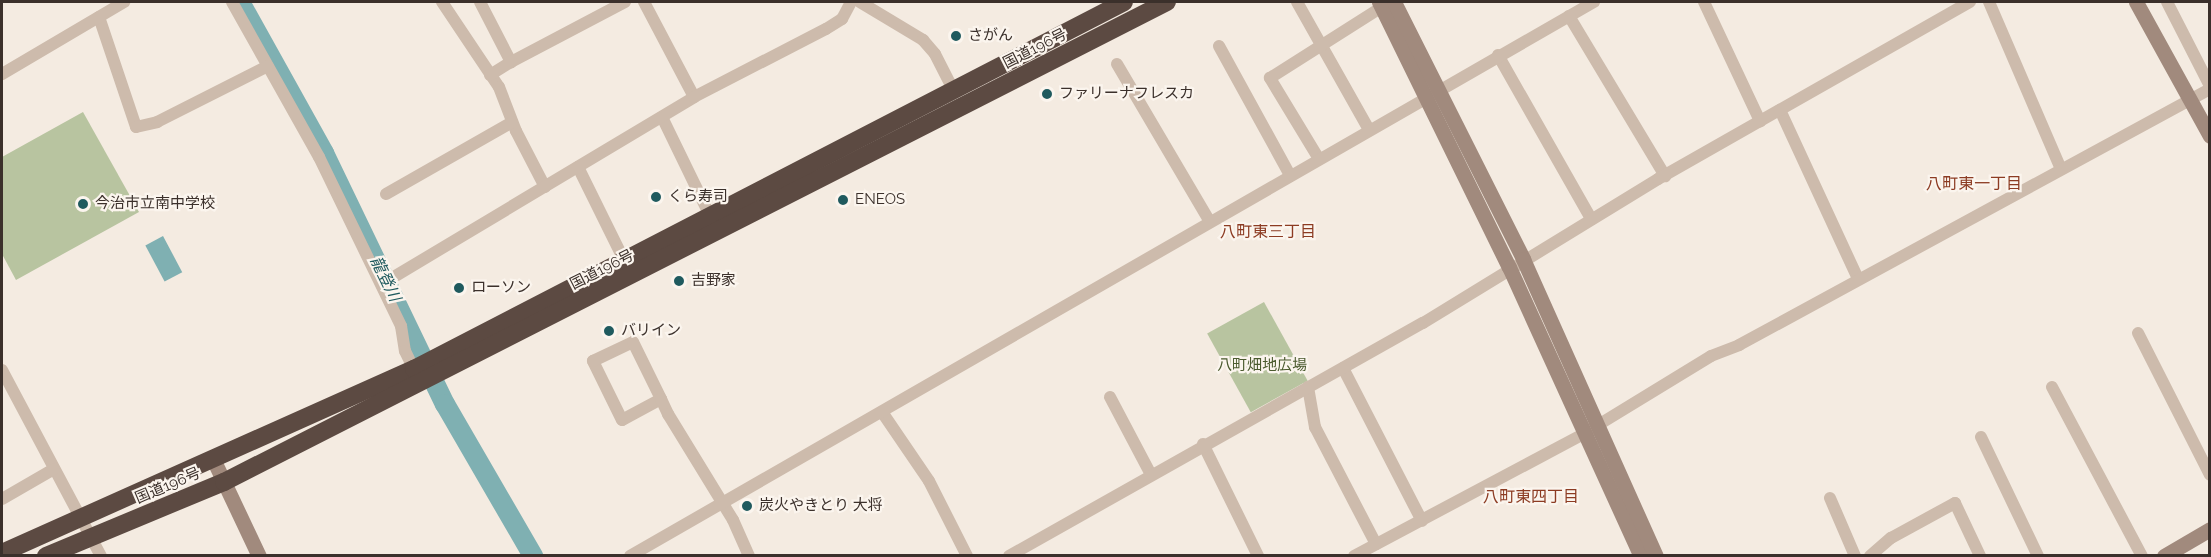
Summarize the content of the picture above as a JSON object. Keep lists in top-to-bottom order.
{
  "streets": {
    "highway": ["国道196号"]
  },
  "districts": ["八町東一丁目", "八町東三丁目", "八町東四丁目"],
  "water": ["龍登川"],
  "parks": ["八町畑地広場"],
  "places": [
    "さがん",
    "ファリーナフレスカ",
    "くら寿司",
    "ENEOS",
    "今治市立南中学校",
    "吉野家",
    "ローソン",
    "バリイン",
    "炭火やきとり 大将"
  ]
}
